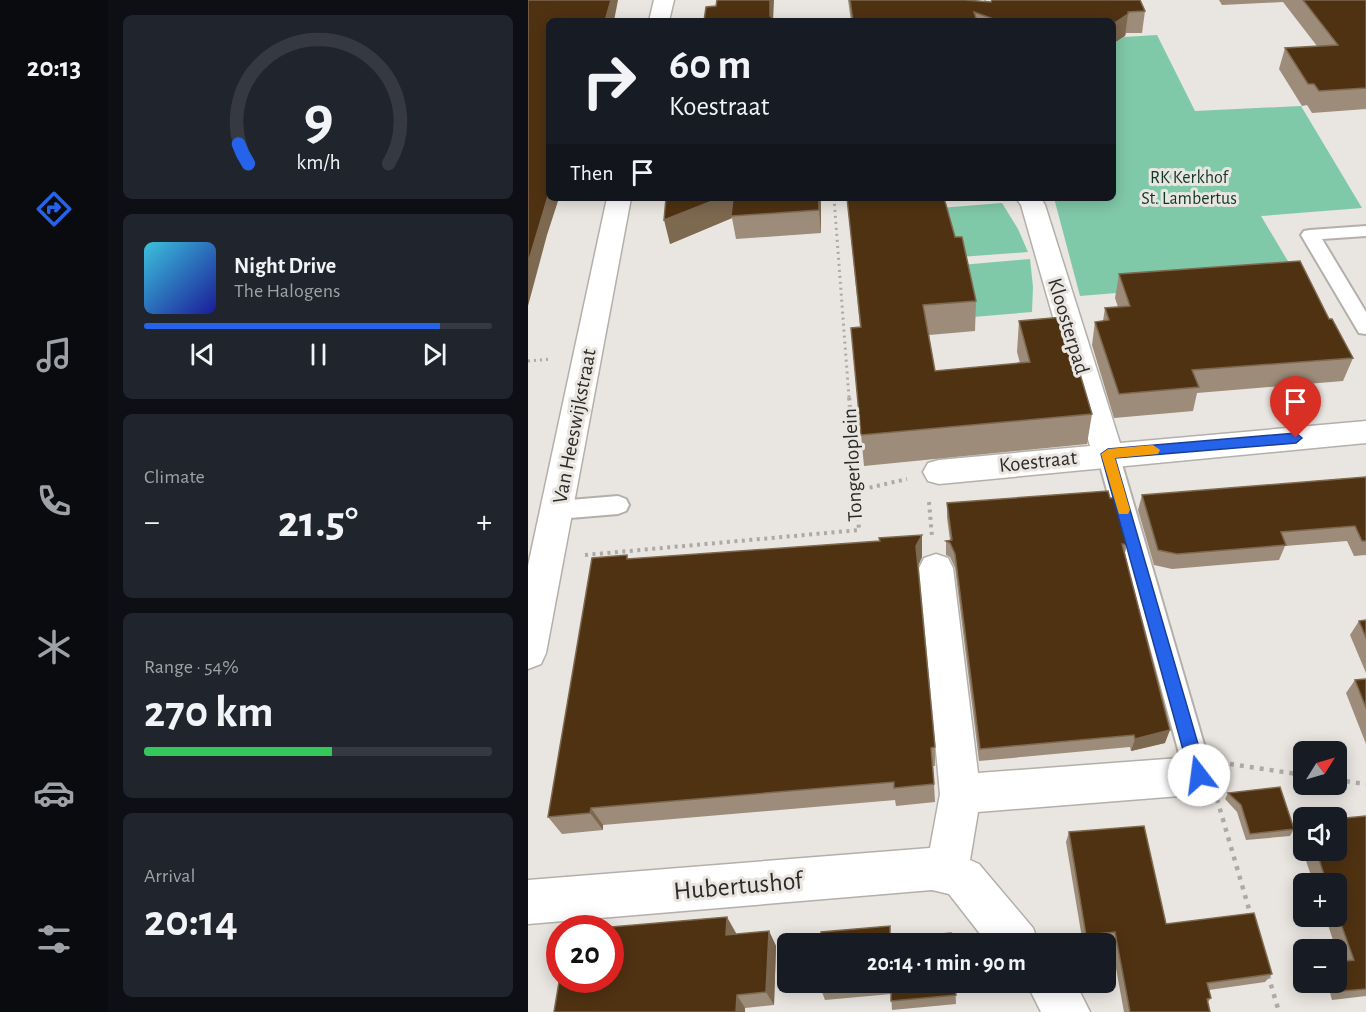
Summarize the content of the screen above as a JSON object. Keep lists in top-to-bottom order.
{
  "streets": {
    "street": [
      "Kloosterpad",
      "Van Heeswijkstraat",
      "Koestraat",
      "Hubertushof"
    ],
    "path": ["Tongerloplein"]
  },
  "crossings": [
    ["Kloosterpad", "Koestraat"],
    ["Van Heeswijkstraat", "Tongerloplein"]
  ],
  "parks": ["RK Kerkhof St. Lambertus"],
  "north": "top right",
  "page": {
    "tabs": "20:13",
    "turn": ["60 m", "Koestraat"],
    "then": "Then",
    "song": ["Night Drive", "The Halogens"],
    "tile": [
      "Climate",
      ["Range · 54%", "270 km"],
      ["Arrival", "20:14"]
    ],
    "heat": ["−", "21.5°", "+"],
    "map_buttons": ["+", "−"],
    "limit": "20",
    "trip": "20:14 · 1 min · 90 m",
    "gauge": ["9", "km/h"]
  }
}
